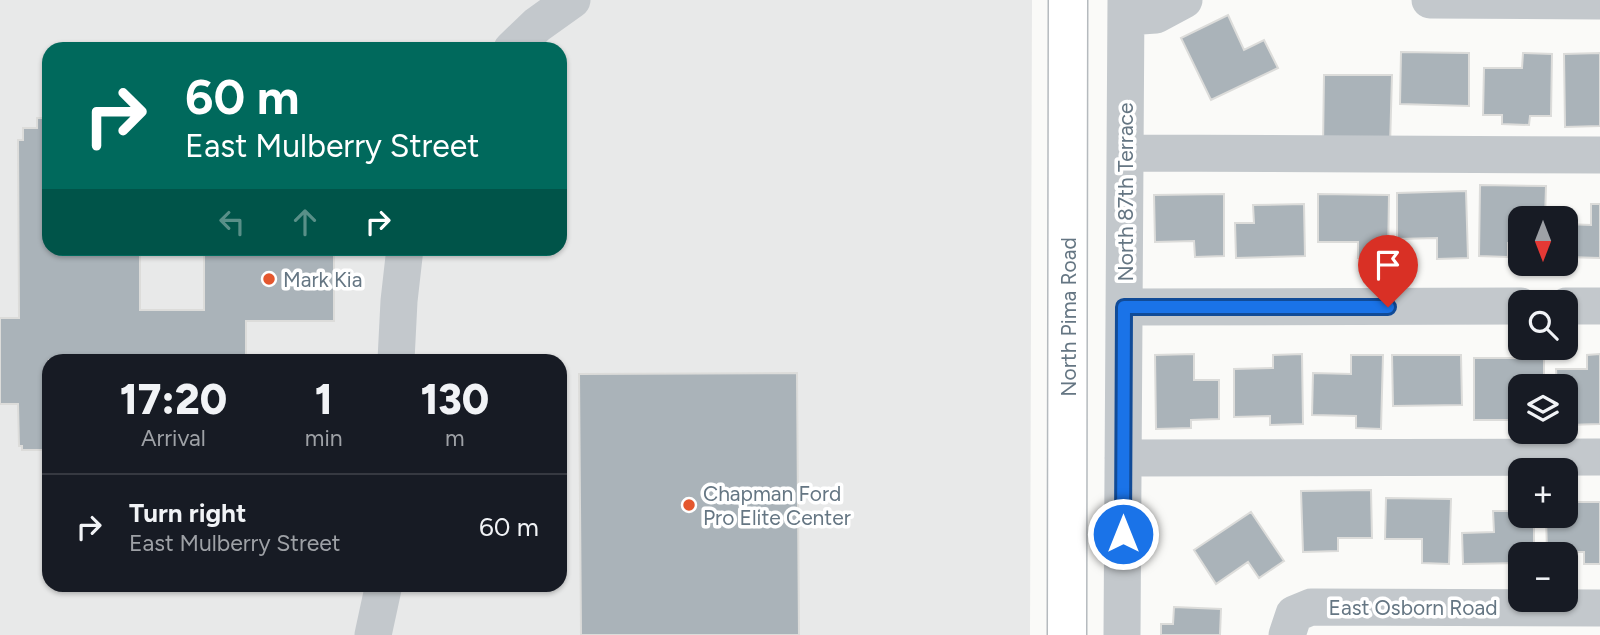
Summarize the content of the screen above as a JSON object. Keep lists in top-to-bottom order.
{
  "streets": {
    "main road": ["North Pima Road"],
    "street": ["North 87th Terrace", "East Osborn Road"]
  },
  "places": ["Mark Kia", "Chapman Ford Pro Elite Center"],
  "north": "bottom",
  "page": {
    "turn": ["60 m", "East Mulberry Street"],
    "map_buttons": ["+", "−"],
    "eta": [
      "17:20",
      "Arrival",
      "1",
      "min",
      "130",
      "m"
    ],
    "list": [
      {
        "name": "Turn right",
        "note": "East Mulberry Street",
        "value": "60 m"
      }
    ]
  }
}
